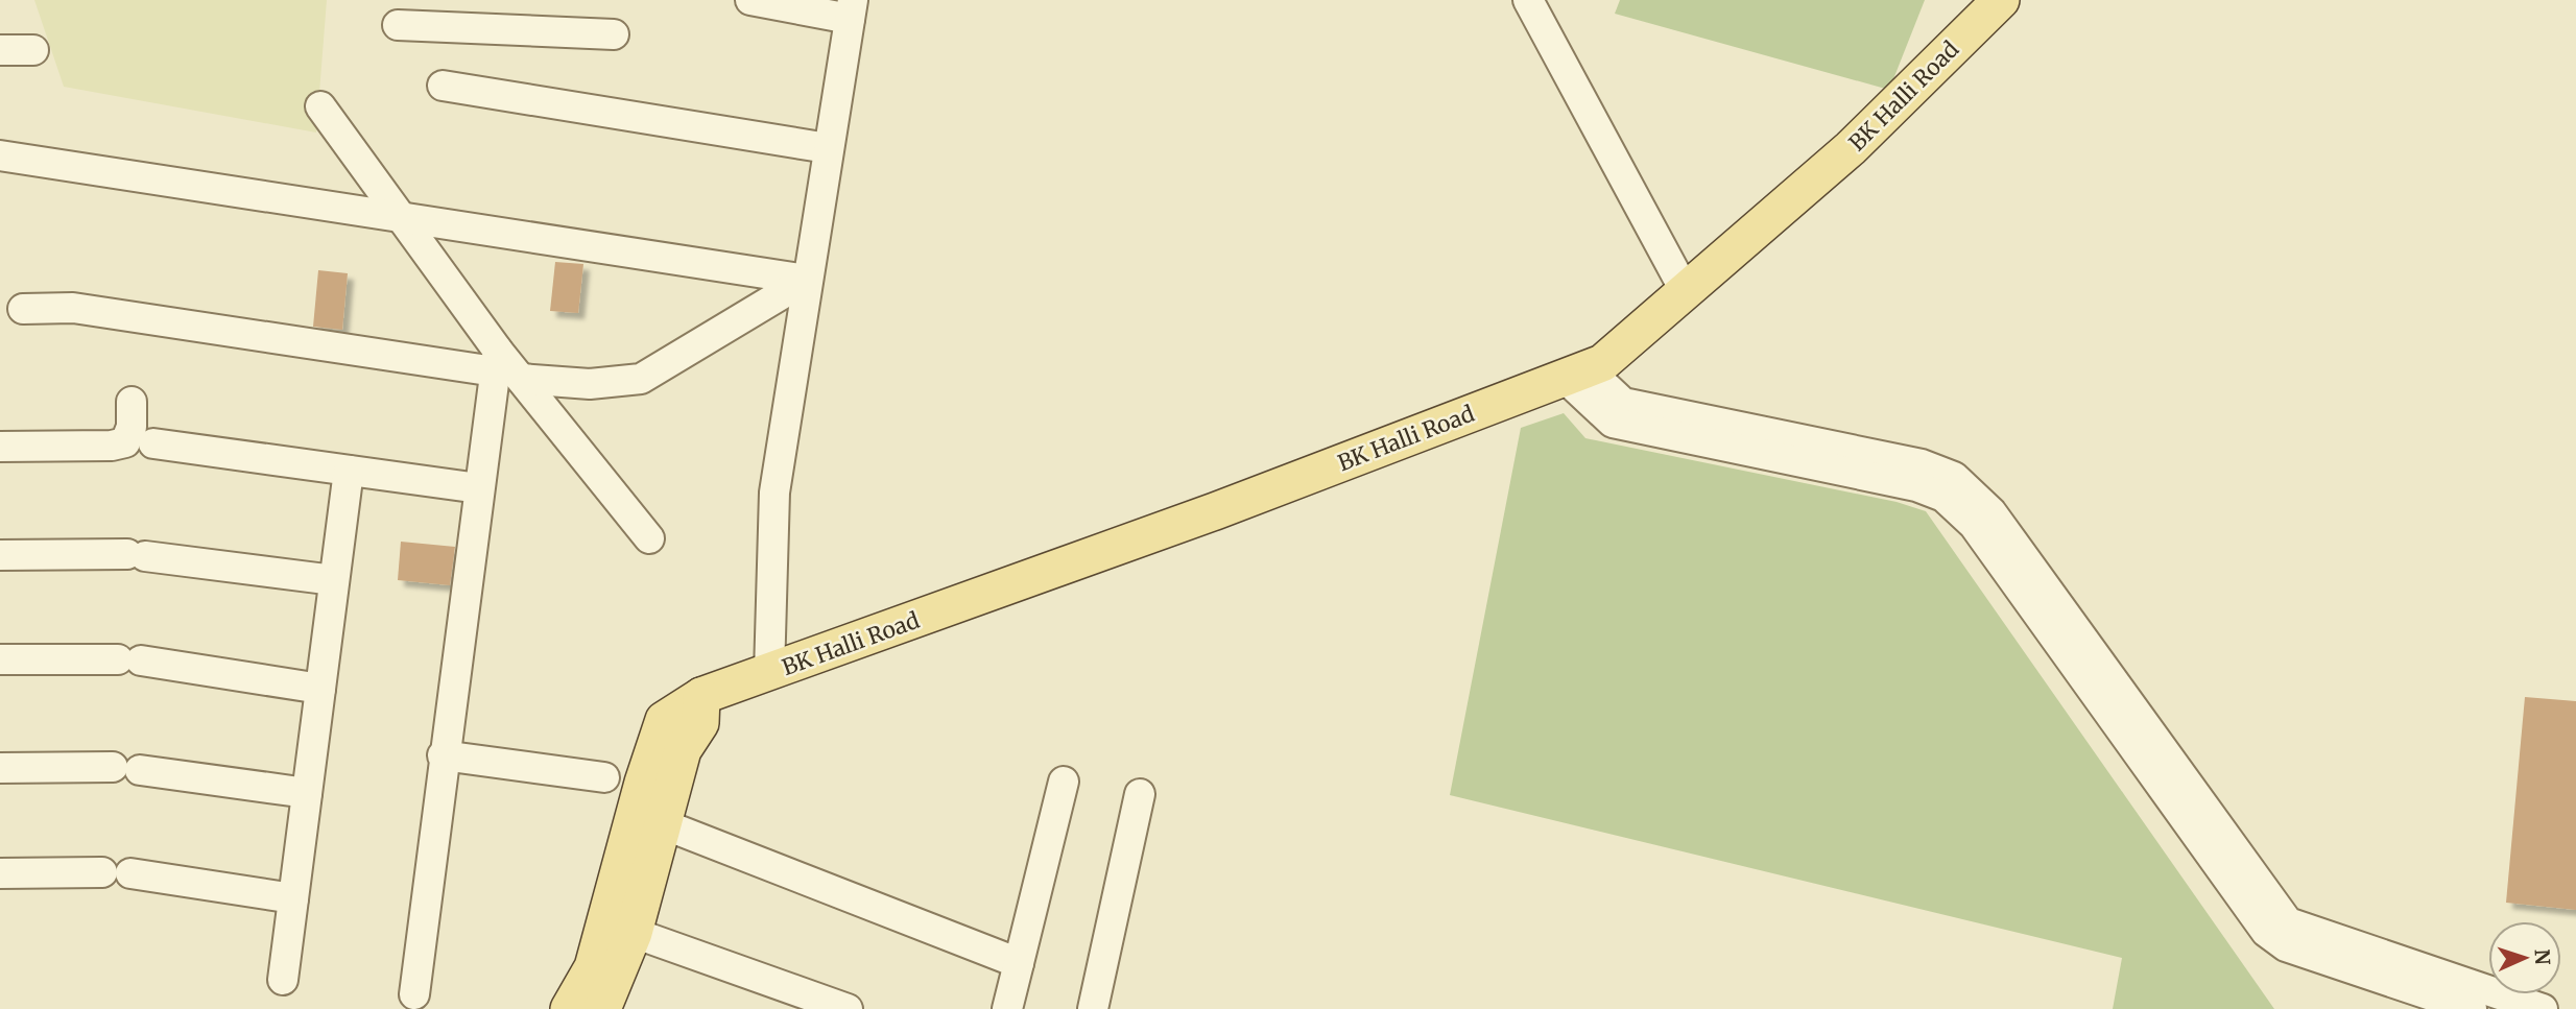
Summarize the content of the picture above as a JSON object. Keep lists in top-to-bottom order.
{
  "streets": {
    "main road": ["BK Halli Road"]
  },
  "north": "right"
}
